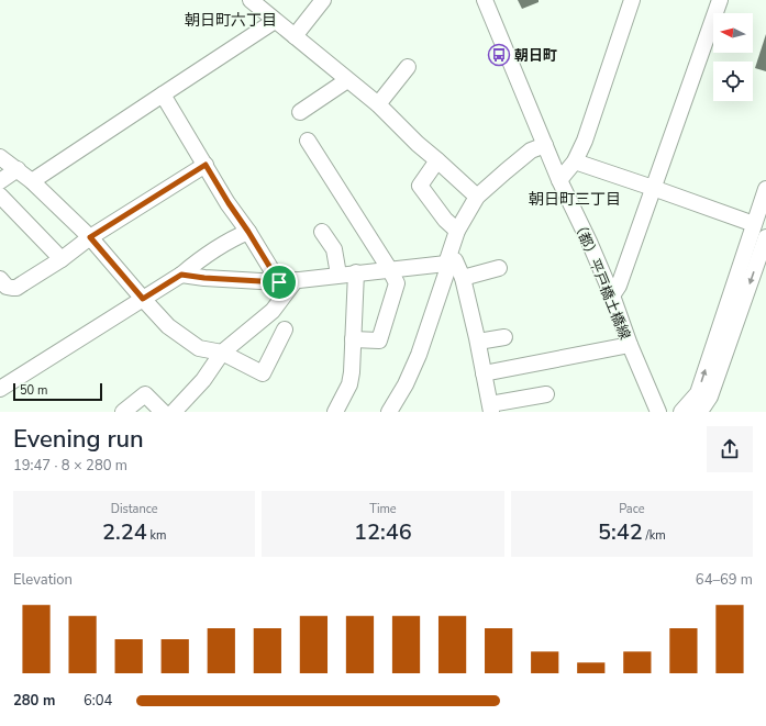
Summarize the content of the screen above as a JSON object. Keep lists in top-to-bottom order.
{
  "streets": {
    "street": ["（都）平戸橋土橋線"]
  },
  "districts": ["朝日町六丁目", "朝日町三丁目"],
  "places": {
    "bus stop": ["朝日町"]
  },
  "scale_bar": "50 m",
  "north": "left",
  "page": {
    "scale": "50 m",
    "heading": ["Evening run", "19:47 · 8 × 280 m"],
    "stats": [
      ["Distance", "2.24 km"],
      ["Time", "12:46"],
      ["Pace", "5:42 /km"]
    ],
    "chart": ["Elevation", "64–69 m"],
    "list": [
      {
        "name": "280 m",
        "note": "6:04"
      }
    ]
  }
}
